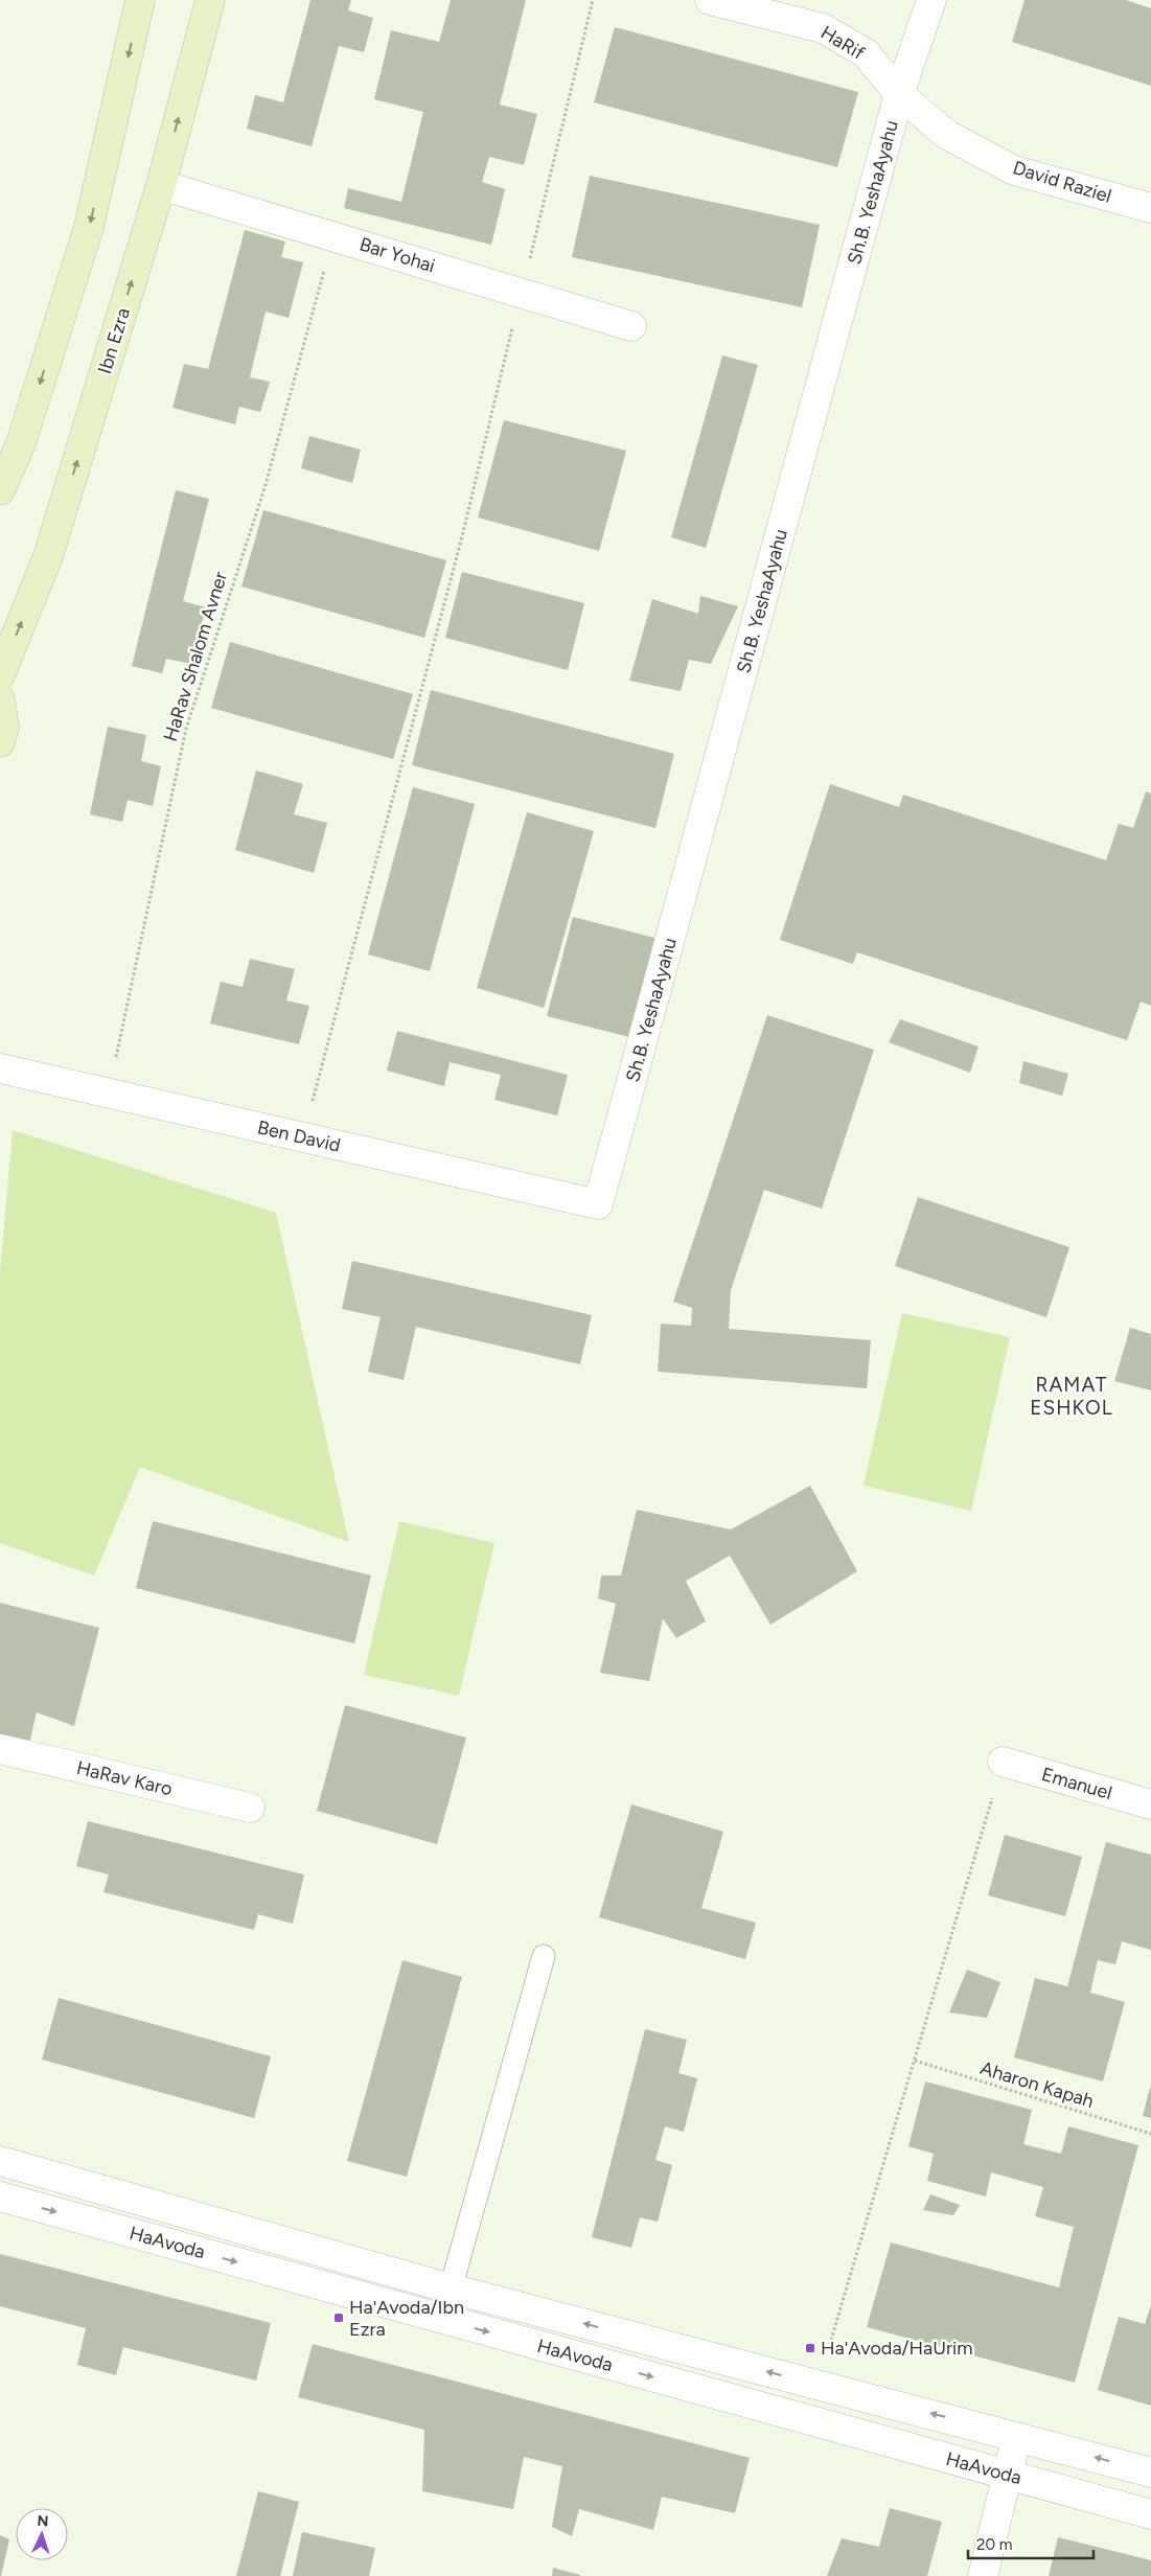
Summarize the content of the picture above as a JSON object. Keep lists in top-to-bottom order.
{
  "streets": {
    "street": [
      "HaRif",
      "David Raziel",
      "Sh.B. YeshaAyahu",
      "Bar Yohai",
      "Ibn Ezra",
      "Ben David",
      "HaRav Karo",
      "Emanuel",
      "HaAvoda"
    ],
    "path": ["HaRav Shalom Avner", "Aharon Kapah"]
  },
  "crossings": [
    ["HaRif", "David Raziel"],
    ["HaRif", "Sh.B. YeshaAyahu"],
    ["David Raziel", "Sh.B. YeshaAyahu"],
    ["Sh.B. YeshaAyahu", "Ben David"],
    ["Bar Yohai", "Ibn Ezra"],
    ["Bar Yohai", "HaRav Shalom Avner"],
    ["HaRav Shalom Avner", "Ben David"]
  ],
  "districts": ["RAMAT ESHKOL"],
  "places": {
    "transit": ["Ha'Avoda/Ibn Ezra", "Ha'Avoda/HaUrim"]
  },
  "scale_bar": "20 m",
  "north": "top"
}
